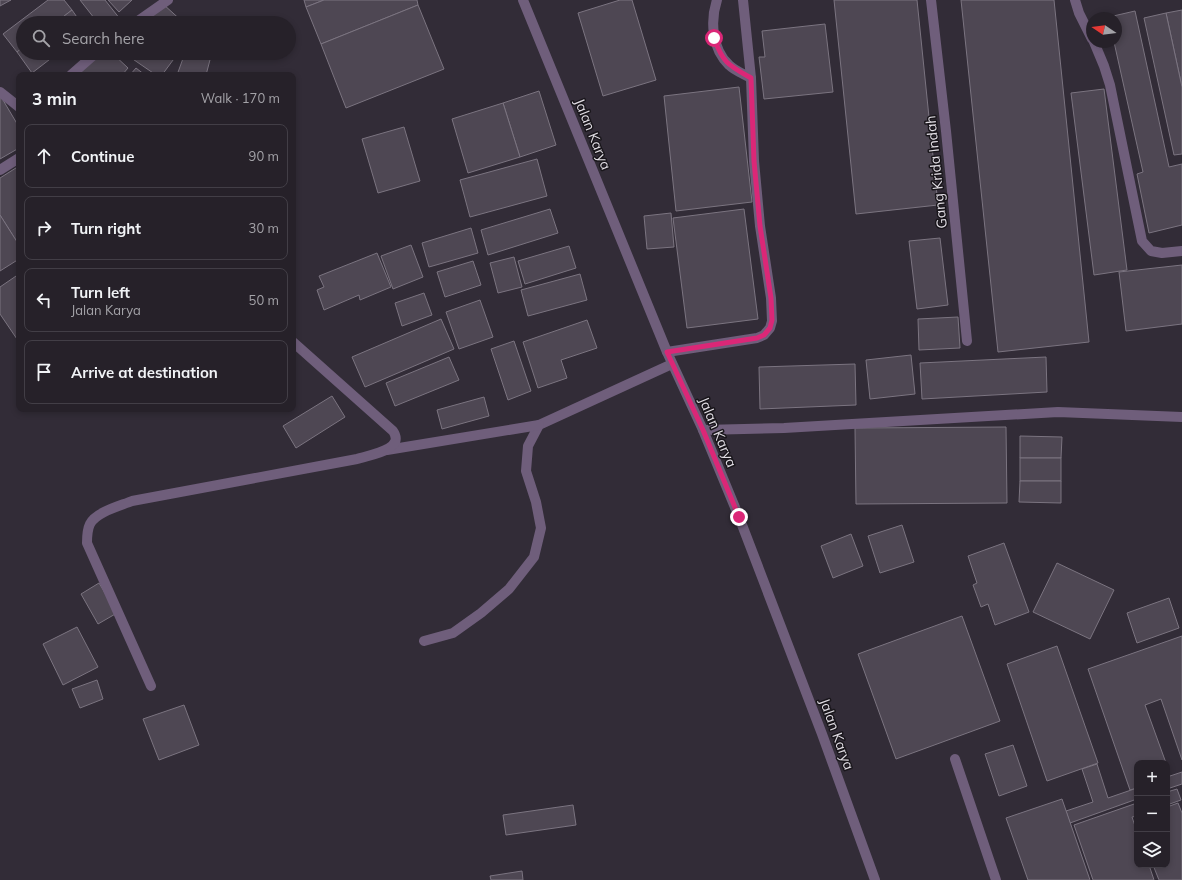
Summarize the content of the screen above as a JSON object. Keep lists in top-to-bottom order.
{
  "streets": {
    "street": ["Jalan Karya", "Gang Krida Indah"]
  },
  "north": "left",
  "page": {
    "search": "Search here",
    "heading": ["3 min", "Walk · 170 m"],
    "list": [
      ["Continue", "90 m"],
      ["Turn right", "30 m"],
      ["Turn left", "Jalan Karya", "50 m"],
      "Arrive at destination"
    ],
    "map_buttons": ["+", "−"]
  }
}
